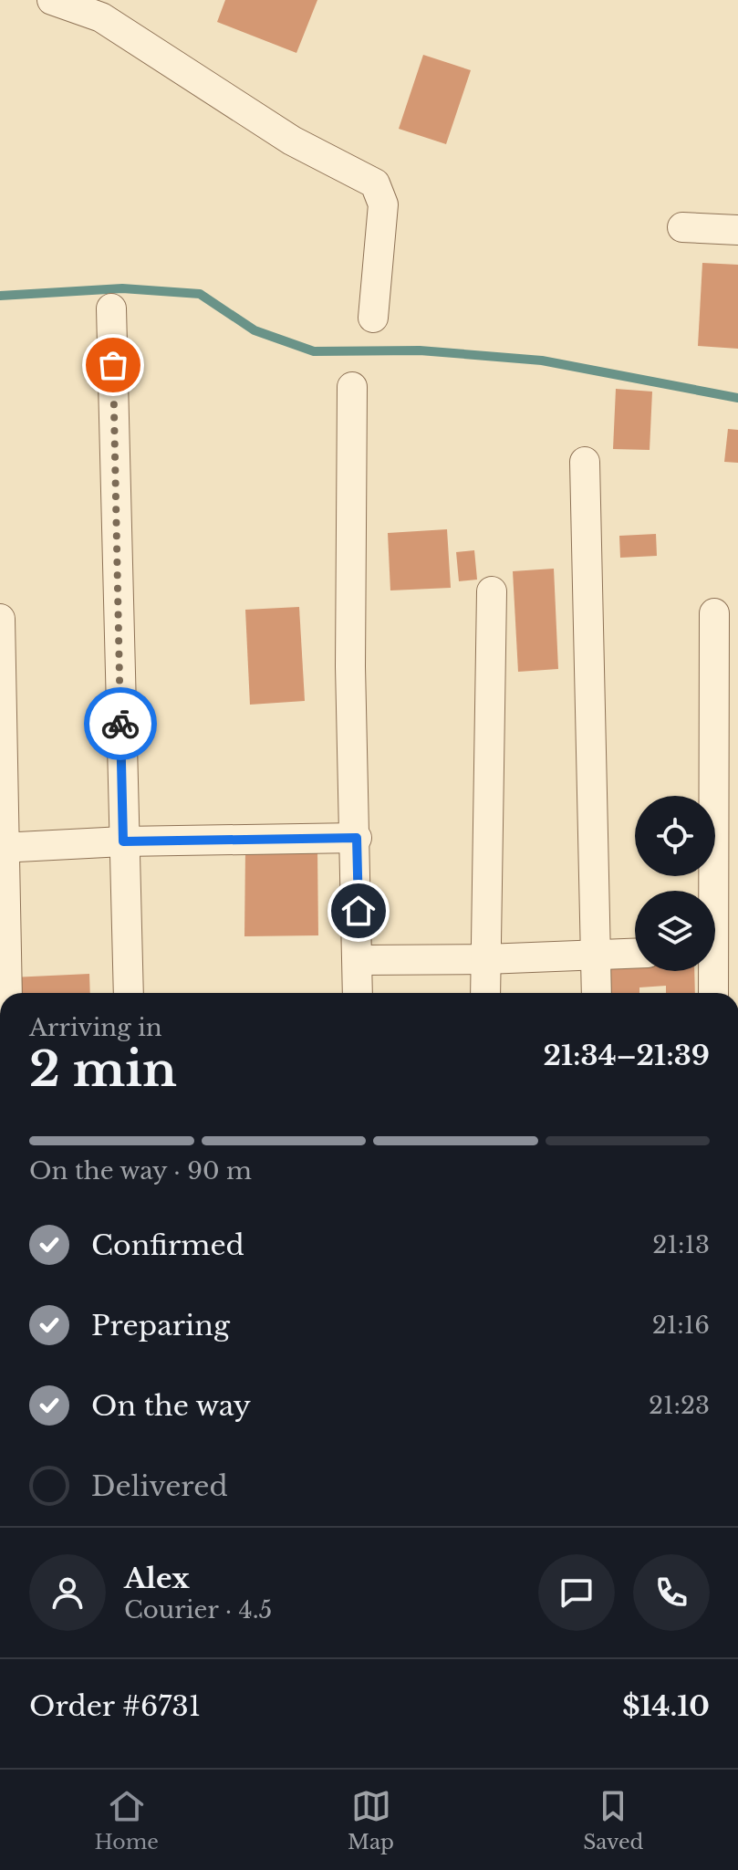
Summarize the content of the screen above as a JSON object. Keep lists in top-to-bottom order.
{
  "page": {
    "heading": ["2 min", "Arriving in", "21:34–21:39"],
    "panel": [
      "Alex",
      "Courier · 4.5",
      "Order #6731",
      "$14.10"
    ],
    "bar": "On the way · 90 m",
    "list": [
      ["Confirmed", "21:13"],
      ["Preparing", "21:16"],
      ["On the way", "21:23"],
      "Delivered"
    ],
    "tabs": ["Home", "Map", "Saved"]
  }
}
